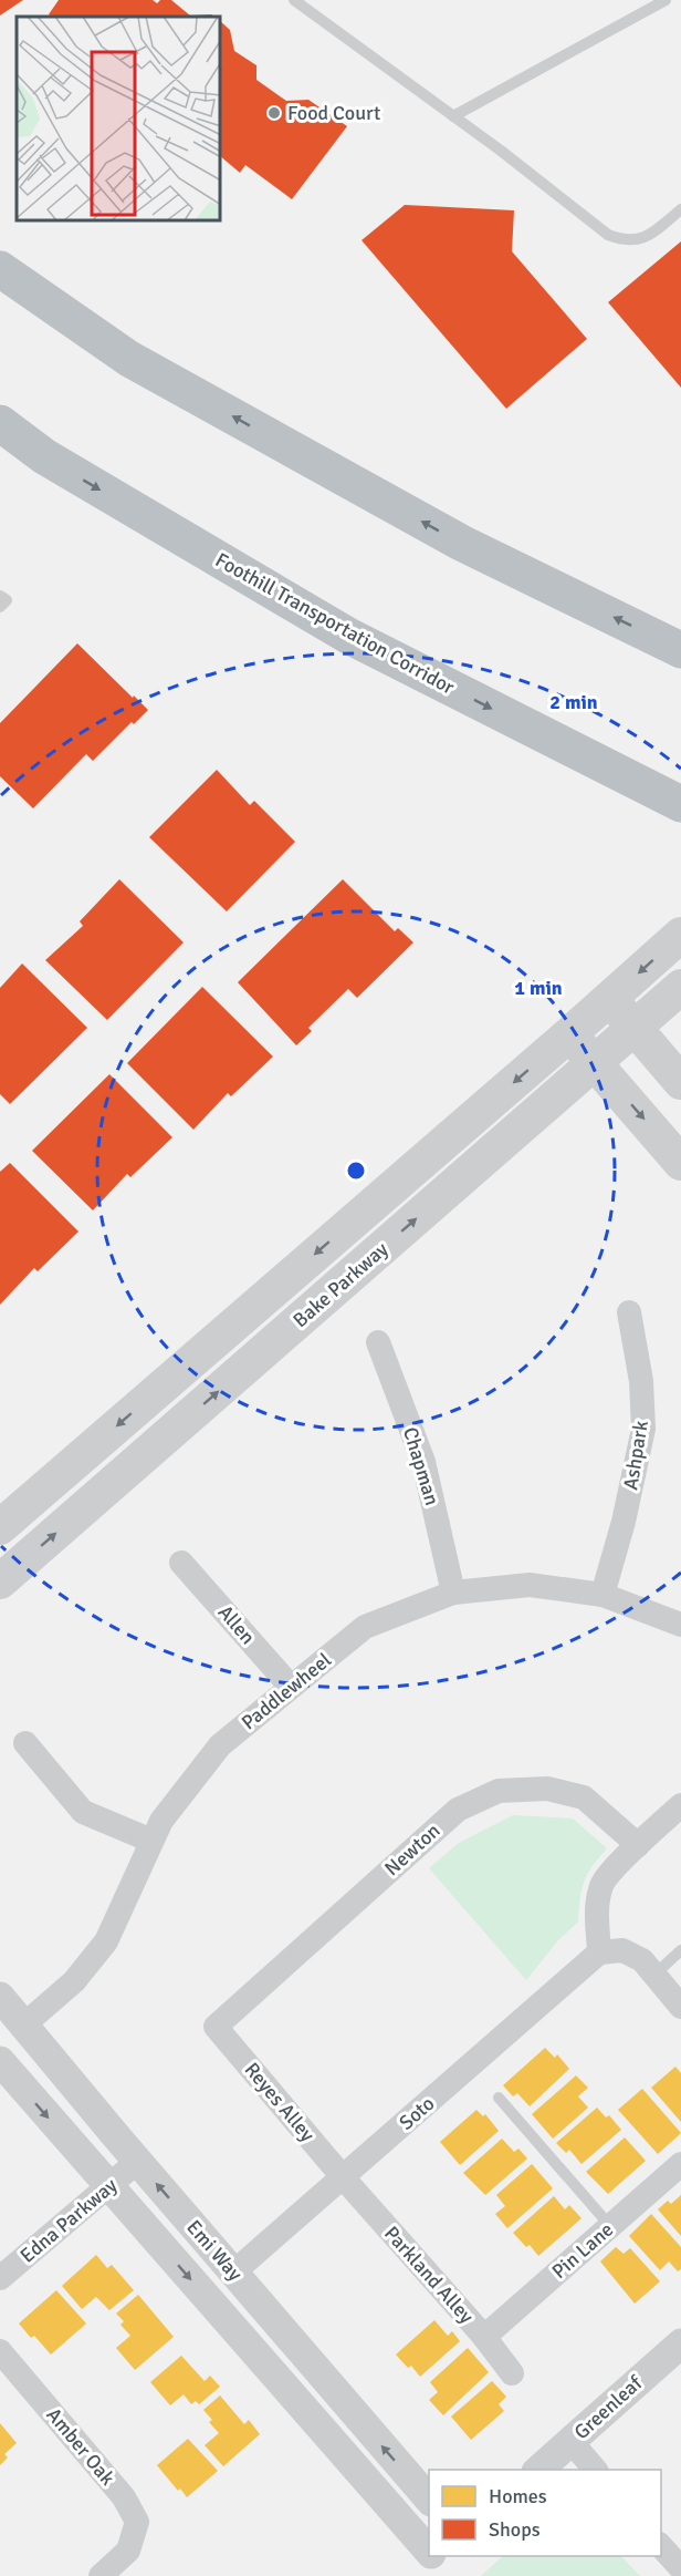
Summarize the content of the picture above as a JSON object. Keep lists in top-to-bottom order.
{
  "streets": {
    "highway": ["Foothill Transportation Corridor"],
    "main road": ["Bake Parkway"],
    "street": [
      "Ashpark",
      "Chapman",
      "Allen",
      "Paddlewheel",
      "Newton",
      "Reyes Alley",
      "Soto",
      "Edna Parkway",
      "Emi Way",
      "Pin Lane",
      "Parkland Alley",
      "Greenleaf",
      "Amber Oak"
    ]
  },
  "crossings": [
    ["Ashpark", "Paddlewheel"],
    ["Chapman", "Paddlewheel"],
    ["Allen", "Paddlewheel"],
    ["Paddlewheel", "Emi Way"],
    ["Newton", "Reyes Alley"],
    ["Reyes Alley", "Soto"],
    ["Reyes Alley", "Parkland Alley"],
    ["Soto", "Emi Way"],
    ["Soto", "Parkland Alley"],
    ["Edna Parkway", "Emi Way"],
    ["Pin Lane", "Parkland Alley"]
  ],
  "places": ["Food Court"],
  "legend": ["Homes", "Shops"],
  "rings": ["2 min", "1 min"]
}
